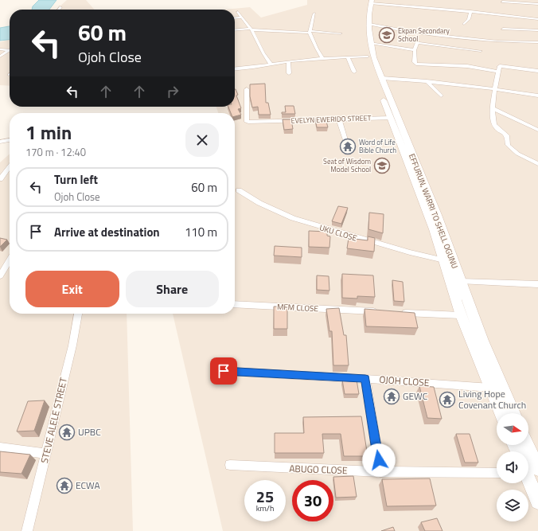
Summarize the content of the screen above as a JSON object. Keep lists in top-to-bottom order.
{
  "streets": {
    "main road": ["EFFURUN, WARRI TO SHELL OGUNU"],
    "street": [
      "EVELYN EWERIDO STREET",
      "UKU CLOSE",
      "MFM CLOSE",
      "OJOH CLOSE",
      "STEVE ALELE STREET",
      "ABUGO CLOSE"
    ]
  },
  "crossings": [
    ["EVELYN EWERIDO STREET", "EFFURUN, WARRI TO SHELL OGUNU"],
    ["EFFURUN, WARRI TO SHELL OGUNU", "UKU CLOSE"],
    ["EFFURUN, WARRI TO SHELL OGUNU", "OJOH CLOSE"]
  ],
  "places": {
    "school or university": ["Ekpan Secondary School", "Seat of Wisdom Model School"],
    "temple": [
      "Word of Life Bible Church",
      "GEWC",
      "Living Hope Covenant Church",
      "UPBC",
      "ECWA"
    ]
  },
  "north": "right",
  "page": {
    "turn": ["60 m", "Ojoh Close"],
    "heading": ["1 min", "170 m · 12:40"],
    "list": [
      {
        "name": "Turn left",
        "note": "Ojoh Close",
        "value": "60 m"
      },
      {
        "name": "Arrive at destination",
        "value": "110 m"
      }
    ],
    "buttons": ["Exit", "Share"],
    "speed": "25 km/h",
    "limit": "30"
  }
}
